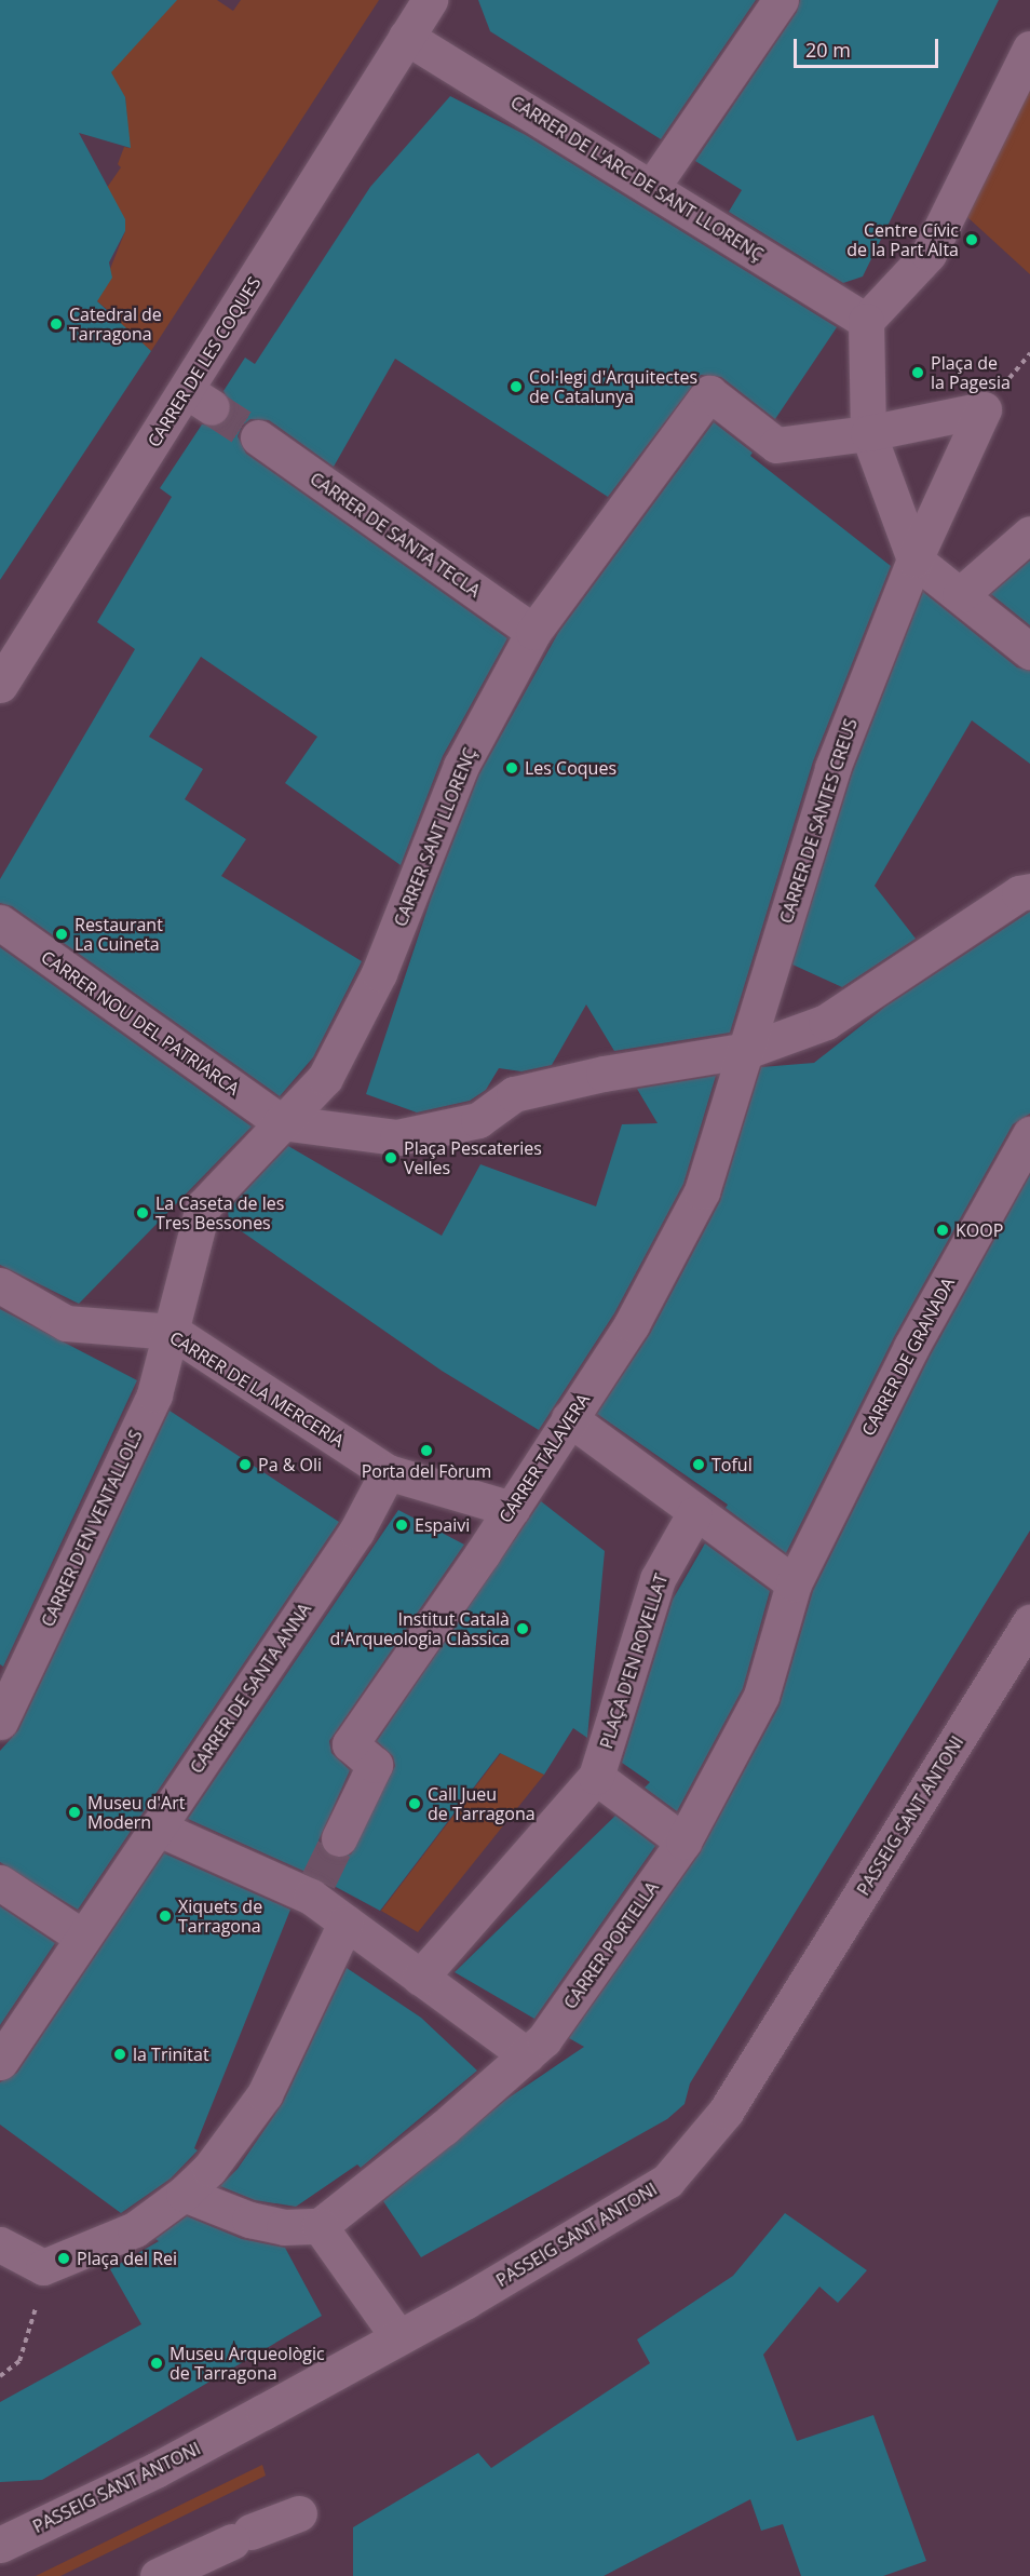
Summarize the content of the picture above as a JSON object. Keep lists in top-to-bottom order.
{
  "streets": {
    "street": [
      "CARRER DE L'ARC DE SANT LLORENÇ",
      "CARRER DE LES COQUES",
      "CARRER DE SANTA TECLA",
      "CARRER DE SANTES CREUS",
      "CARRER SANT LLORENÇ",
      "CARRER NOU DEL PATRIARCA",
      "CARRER DE GRANADA",
      "CARRER DE LA MERCERIA",
      "CARRER TALAVERA",
      "CARRER D'EN VENTALLOLS",
      "PLAÇA D'EN ROVELLAT",
      "CARRER DE SANTA ANNA",
      "PASSEIG SANT ANTONI",
      "CARRER PORTELLA"
    ]
  },
  "crossings": [
    ["CARRER DE L'ARC DE SANT LLORENÇ", "CARRER DE LES COQUES"],
    ["CARRER DE SANTA TECLA", "CARRER SANT LLORENÇ"],
    ["CARRER DE SANTES CREUS", "CARRER TALAVERA"],
    ["CARRER SANT LLORENÇ", "CARRER NOU DEL PATRIARCA"],
    ["CARRER SANT LLORENÇ", "CARRER DE LA MERCERIA"],
    ["CARRER SANT LLORENÇ", "CARRER D'EN VENTALLOLS"],
    ["CARRER DE GRANADA", "CARRER PORTELLA"],
    ["CARRER DE LA MERCERIA", "CARRER TALAVERA"],
    ["CARRER DE LA MERCERIA", "CARRER D'EN VENTALLOLS"],
    ["CARRER DE LA MERCERIA", "CARRER DE SANTA ANNA"]
  ],
  "places": [
    "Centre Cívic de la Part Alta",
    "Catedral de Tarragona",
    "Plaça de la Pagesia",
    "Col·legi d'Arquitectes de Catalunya",
    "Les Coques",
    "Restaurant La Cuineta",
    "Plaça Pescateries Velles",
    "La Caseta de les Tres Bessones",
    "KOOP",
    "Porta del Fòrum",
    "Pa & Oli",
    "Toful",
    "Espaivi",
    "Institut Català d'Arqueologia Clàssica",
    "Call Jueu de Tarragona",
    "Museu d'Art Modern",
    "Xiquets de Tarragona",
    "la Trinitat",
    "Plaça del Rei",
    "Museu Arqueològic de Tarragona"
  ],
  "scale_bar": "20 m"
}
